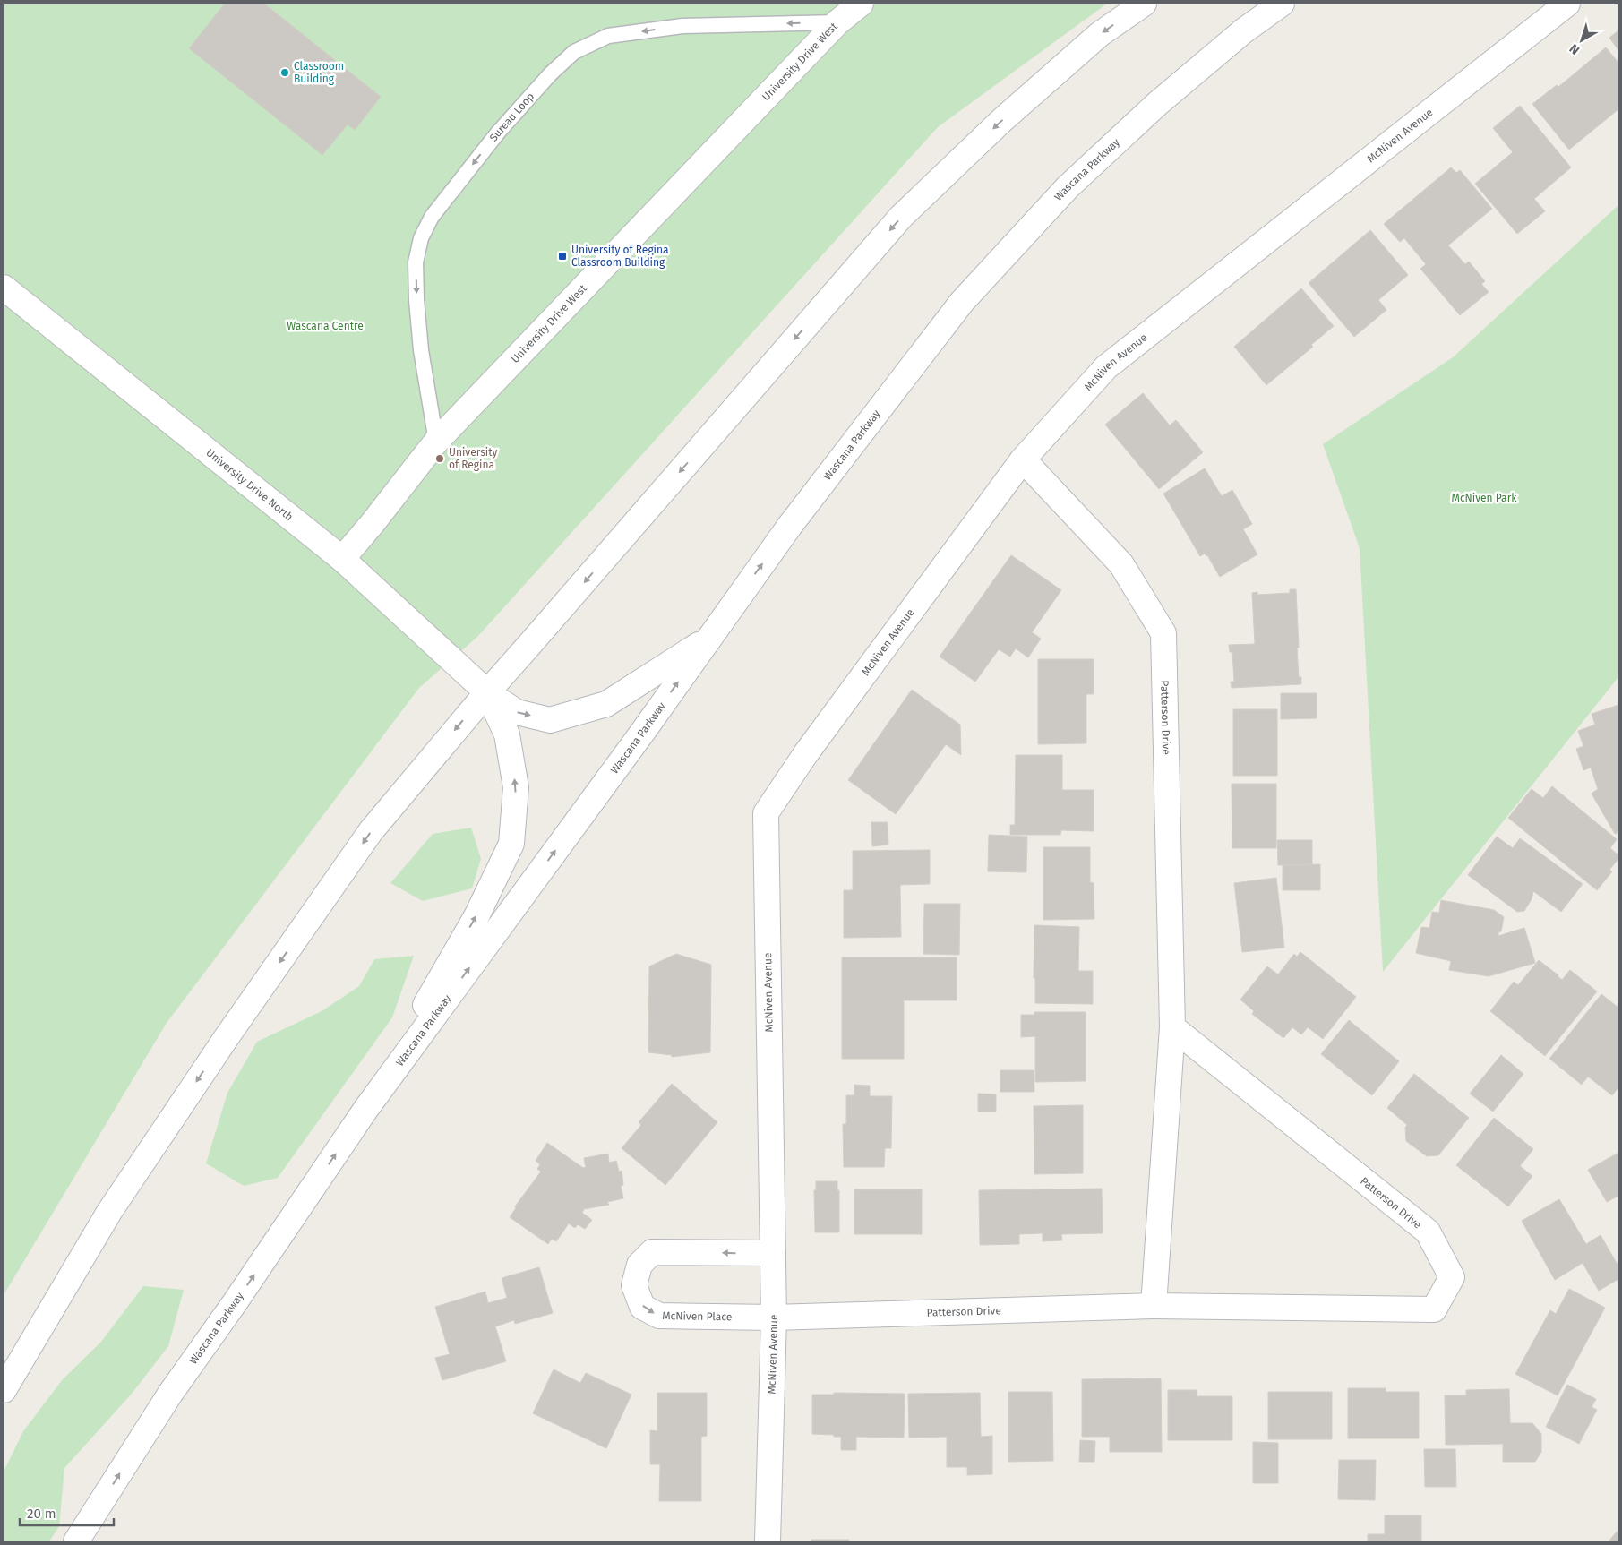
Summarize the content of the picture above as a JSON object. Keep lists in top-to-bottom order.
{
  "streets": {
    "street": [
      "University Drive West",
      "McNiven Avenue",
      "Wascana Parkway",
      "University Drive North",
      "Patterson Drive",
      "McNiven Place"
    ],
    "lane": ["Sureau Loop"]
  },
  "crossings": [
    ["University Drive West", "Sureau Loop"],
    ["University Drive West", "University Drive North"],
    ["McNiven Avenue", "Patterson Drive"],
    ["McNiven Avenue", "McNiven Place"],
    ["Patterson Drive", "McNiven Place"]
  ],
  "one_way": ["Sureau Loop"],
  "parks": ["Wascana Centre", "McNiven Park"],
  "places": {
    "other": ["Classroom Building", "University of Regina"],
    "transit": ["University of Regina Classroom Building"]
  },
  "scale_bar": "20 m",
  "north": "bottom left"
}
